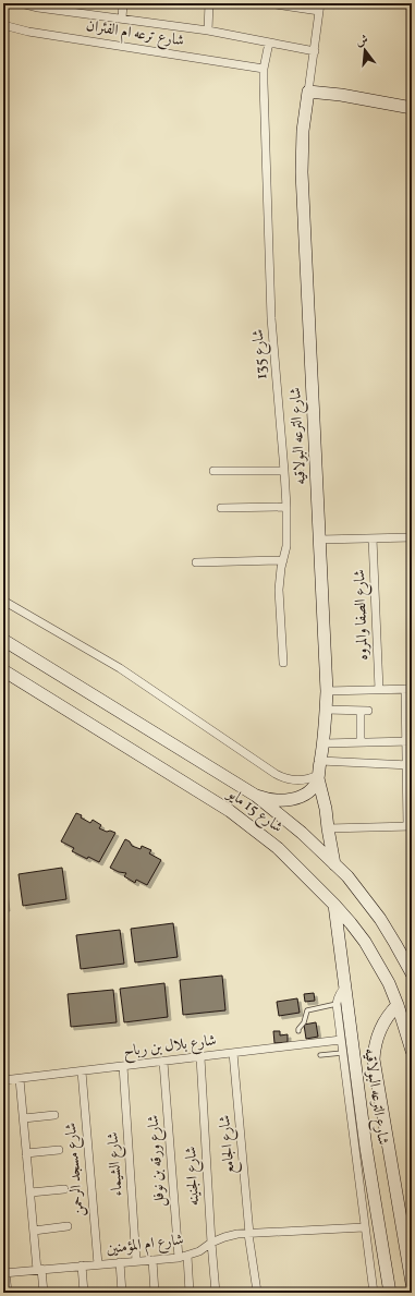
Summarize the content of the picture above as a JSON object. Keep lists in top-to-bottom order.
{
  "streets": {
    "street": [
      "شارع ترعه ام الفئران",
      "شارع 135",
      "شارع الترعه البولاقيه",
      "شارع الصفا والمروه",
      "شارع 15 مايو",
      "شارع بلال بن رباح",
      "شارع الجامع",
      "شارع ورقه بن نوفل",
      "شارع الشيماء",
      "شارع مسجد الرحمن",
      "شارع الجنينه",
      "شارع ام المؤمنين"
    ]
  },
  "crossings": [
    ["شارع ترعه ام الفئران", "شارع 135"],
    ["شارع الترعه البولاقيه", "شارع 15 مايو"],
    ["شارع بلال بن رباح", "شارع الجامع"],
    ["شارع بلال بن رباح", "شارع ورقه بن نوفل"],
    ["شارع بلال بن رباح", "شارع الشيماء"],
    ["شارع بلال بن رباح", "شارع مسجد الرحمن"],
    ["شارع بلال بن رباح", "شارع الجنينه"],
    ["شارع الجامع", "شارع ام المؤمنين"],
    ["شارع ورقه بن نوفل", "شارع ام المؤمنين"],
    ["شارع الشيماء", "شارع ام المؤمنين"],
    ["شارع مسجد الرحمن", "شارع ام المؤمنين"],
    ["شارع الجنينه", "شارع ام المؤمنين"]
  ],
  "north": "top"
}
